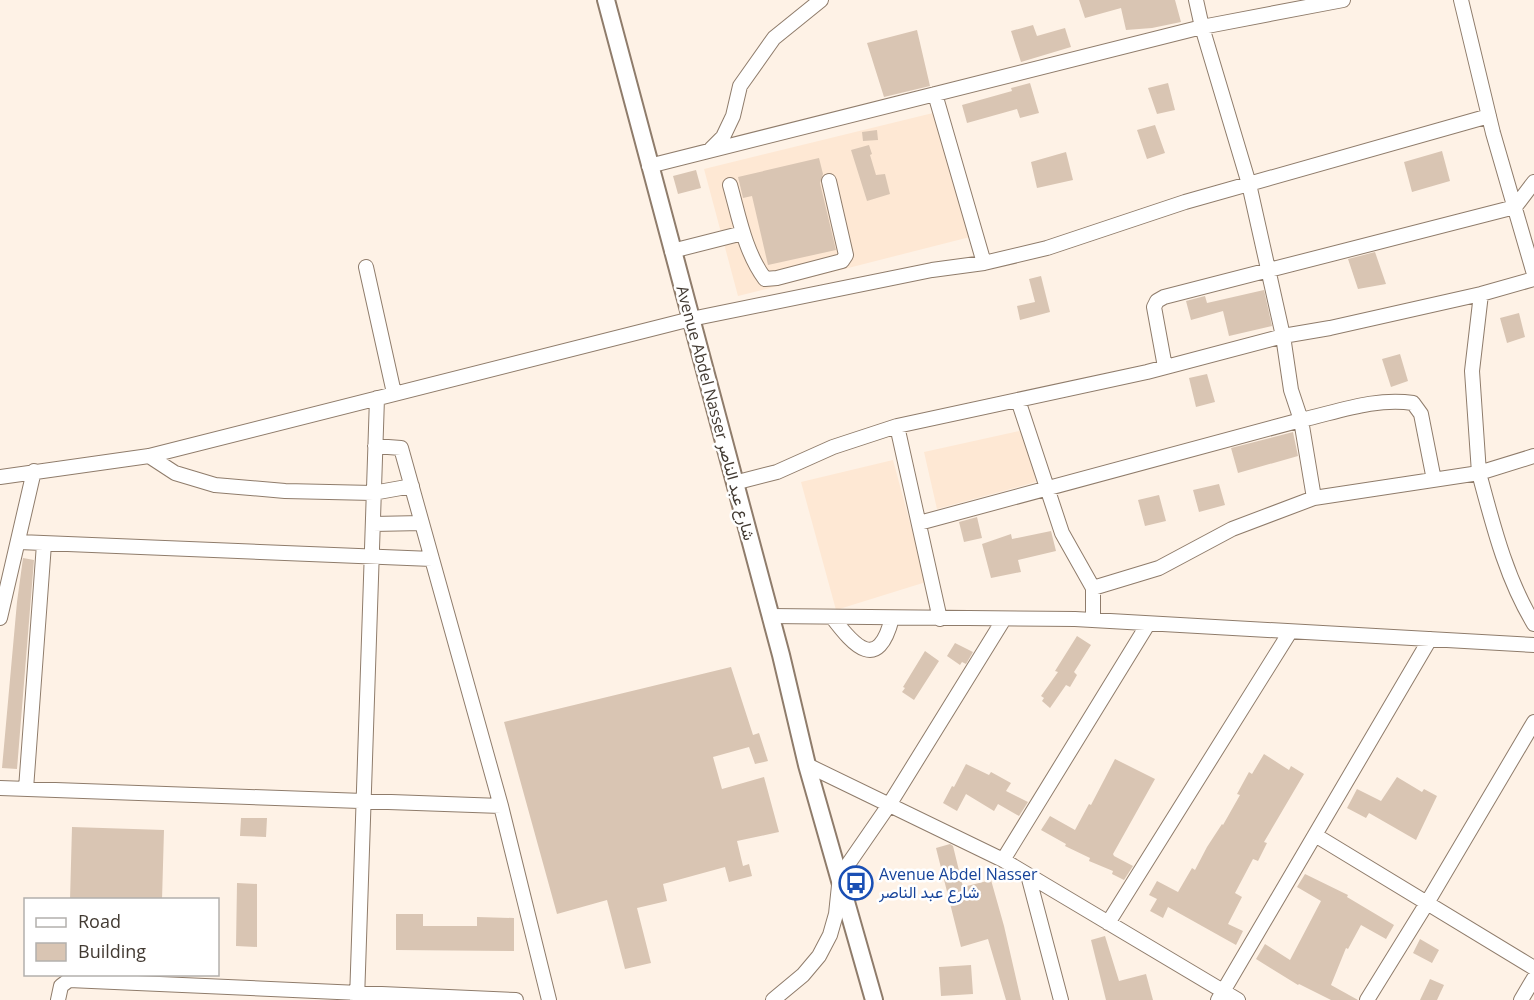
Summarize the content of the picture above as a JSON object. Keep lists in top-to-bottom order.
{
  "streets": {
    "main road": ["Avenue Abdel Nasser شارع عبد الناصر"]
  },
  "places": {
    "bus stop": ["Avenue Abdel Nasser شارع عبد الناصر"]
  },
  "legend": ["Road", "Building"]
}
